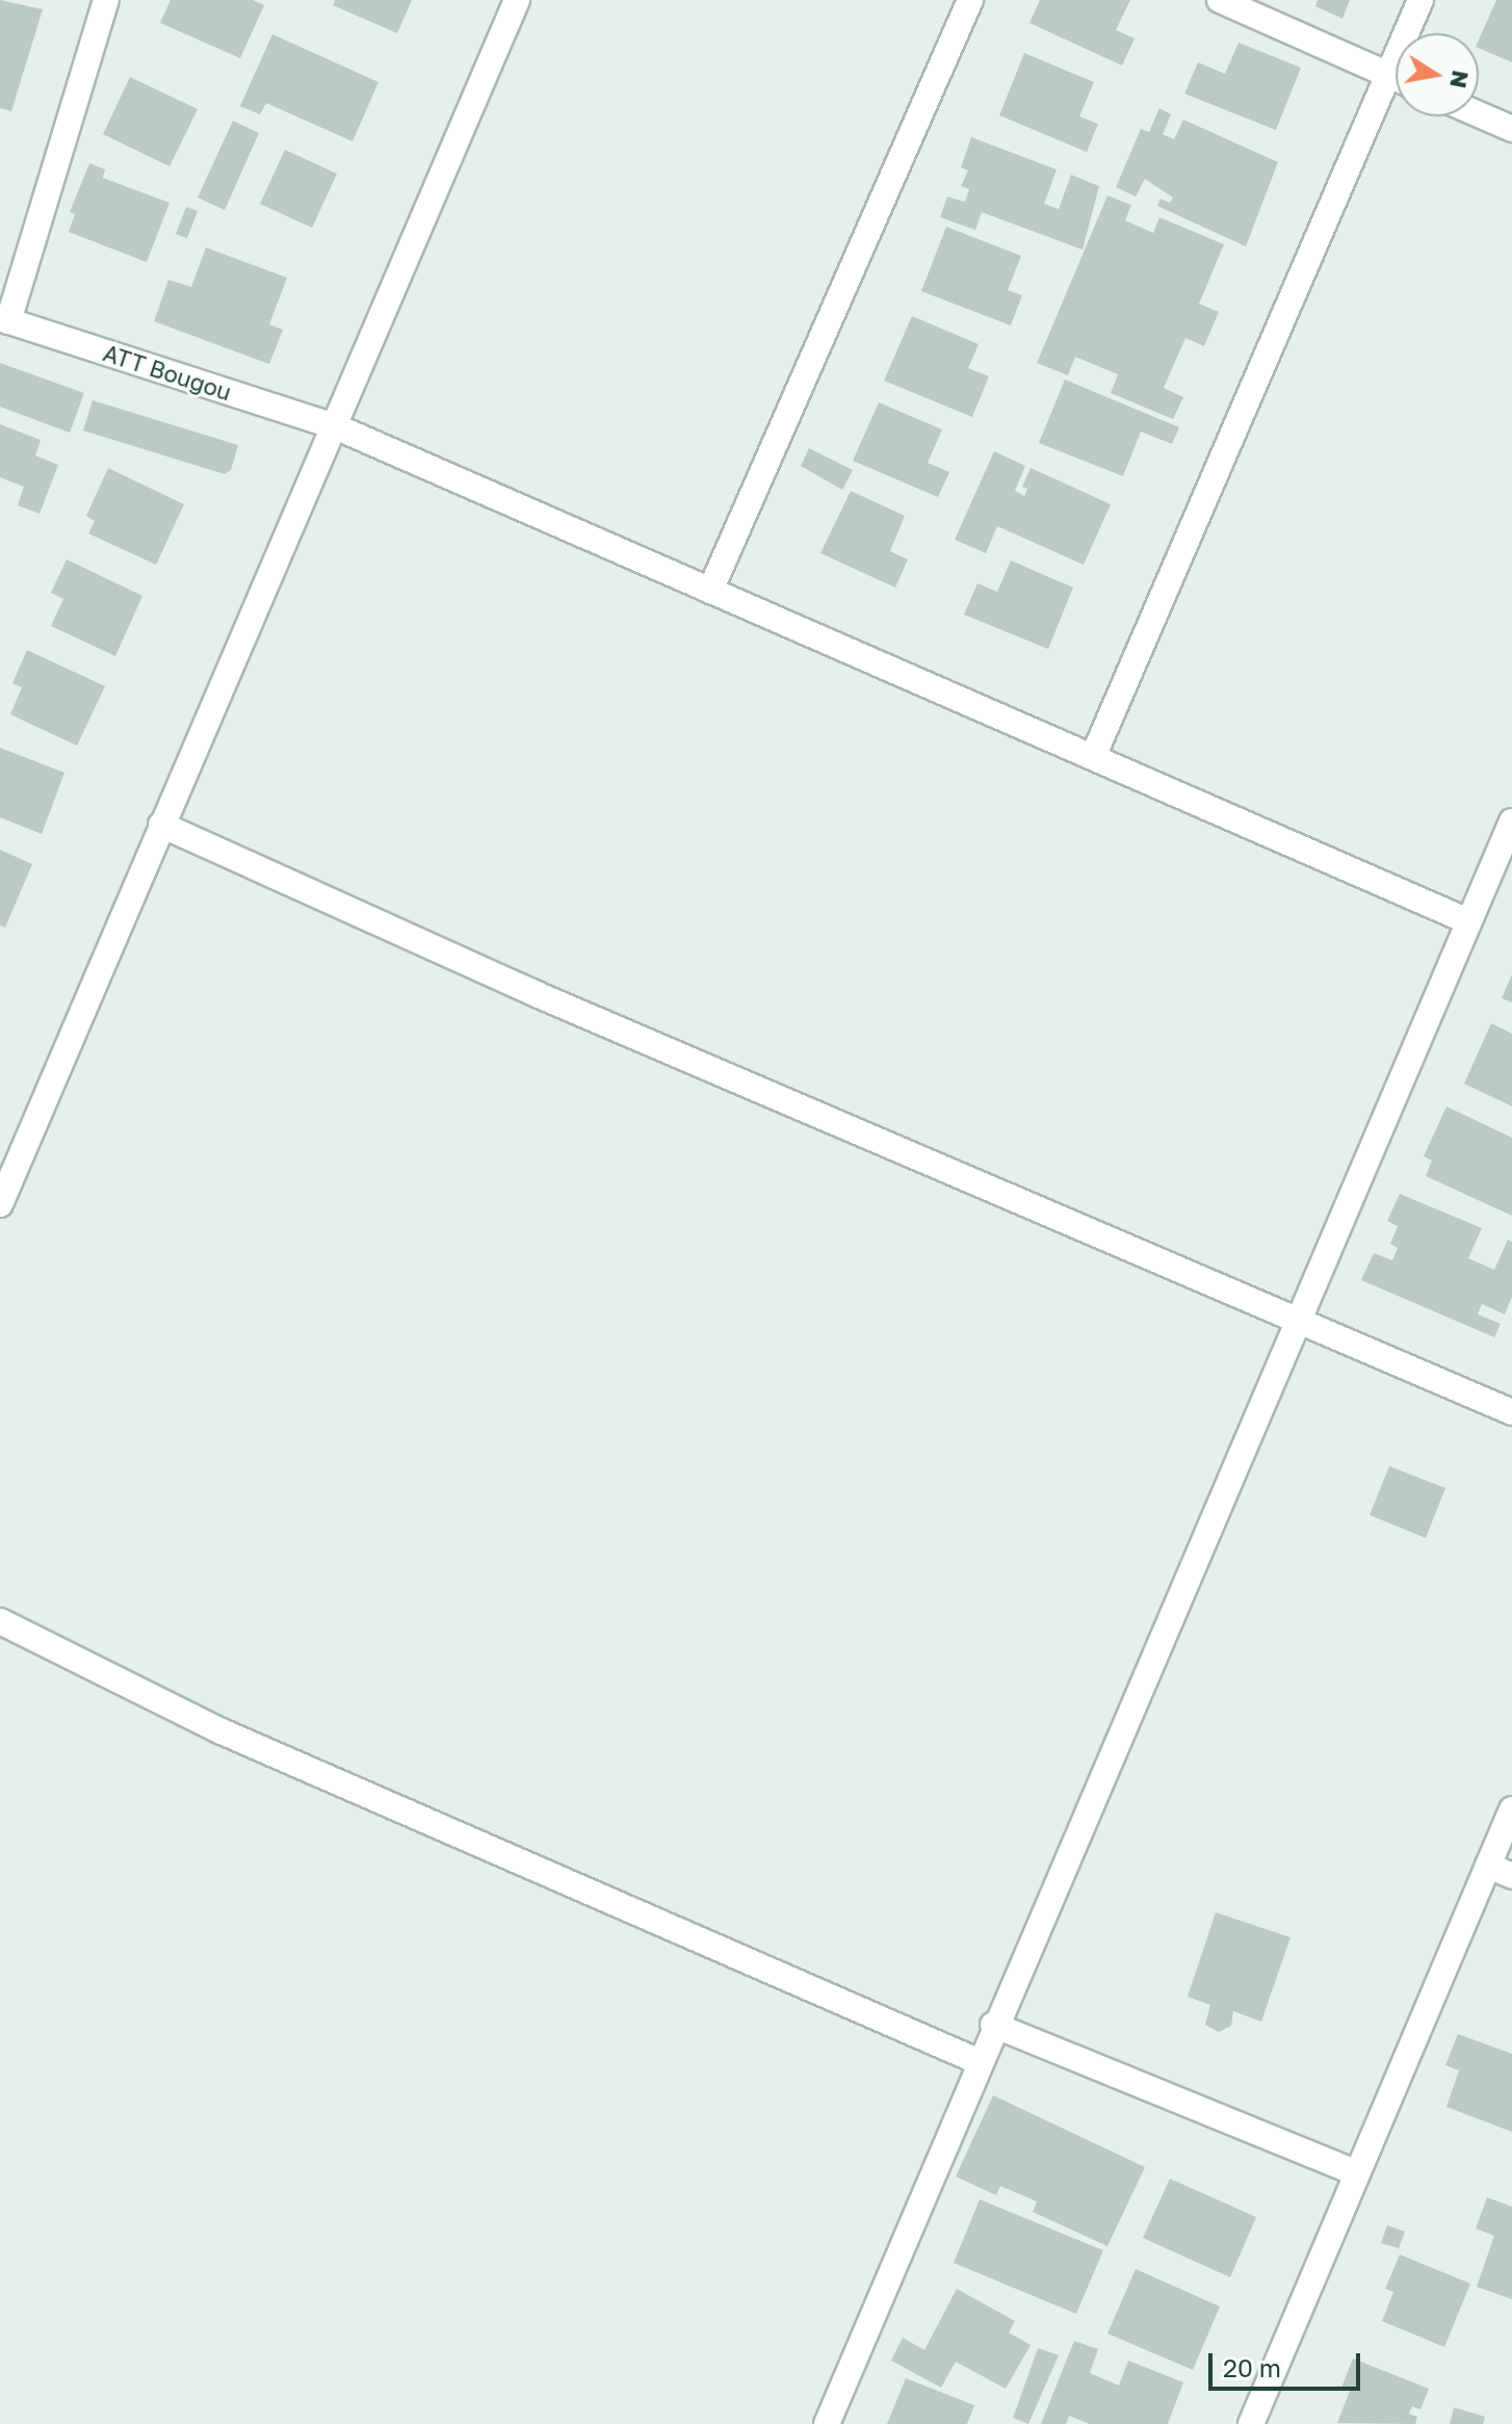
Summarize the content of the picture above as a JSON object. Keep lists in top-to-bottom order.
{
  "streets": {
    "street": ["ATT Bougou"]
  },
  "scale_bar": "20 m",
  "north": "right"
}
